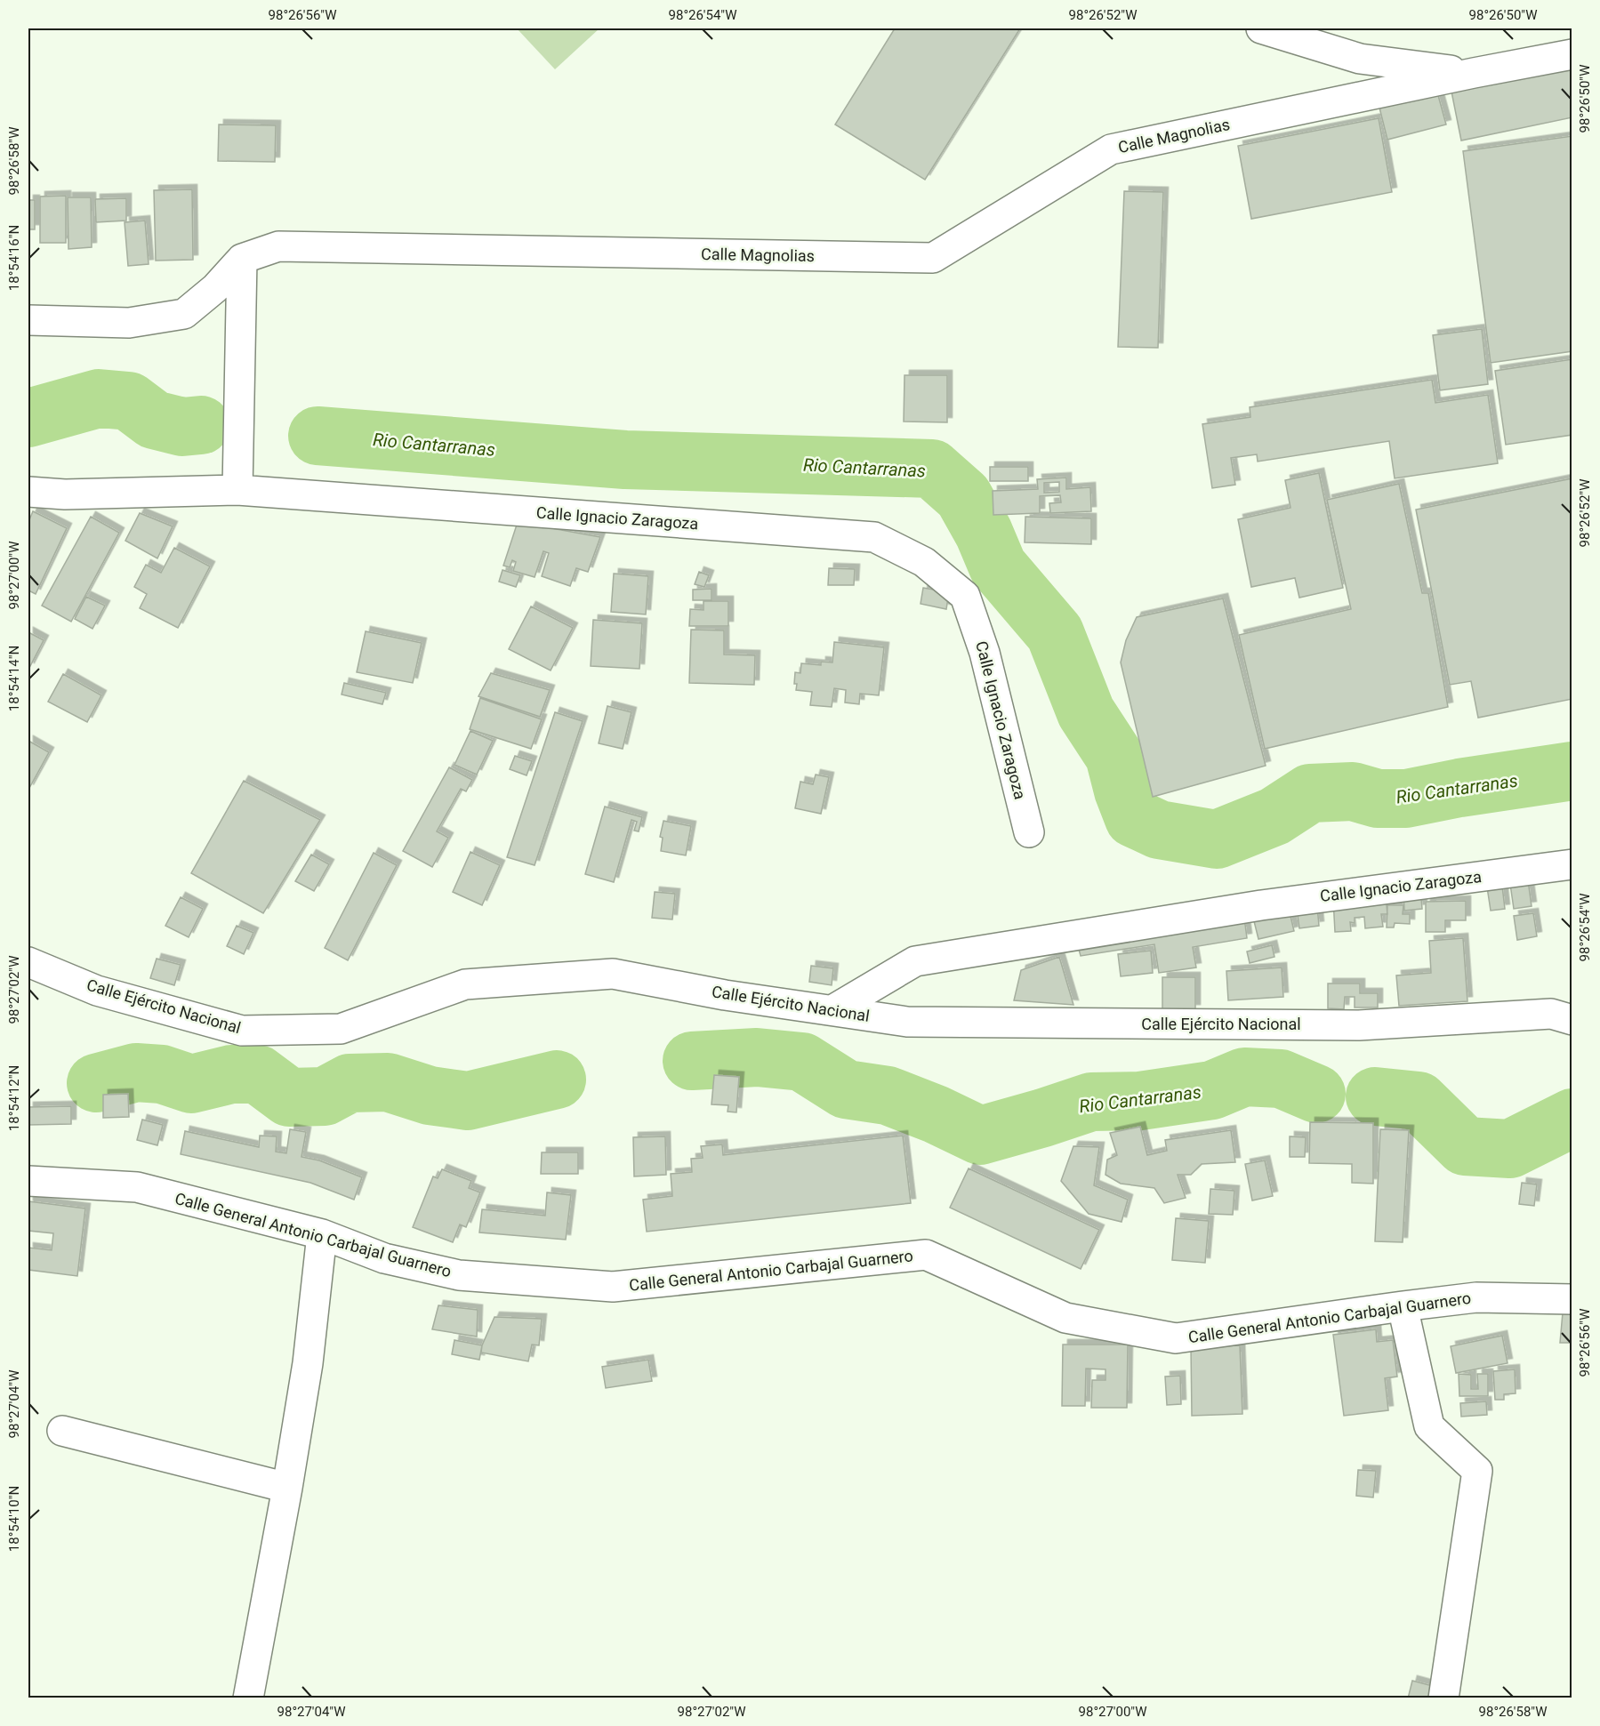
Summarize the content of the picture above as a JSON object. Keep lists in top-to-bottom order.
{
  "streets": {
    "street": [
      "Calle Magnolias",
      "Calle Ignacio Zaragoza",
      "Calle Ejército Nacional",
      "Calle General Antonio Carbajal Guarnero"
    ]
  },
  "crossings": [
    ["Calle Ignacio Zaragoza", "Calle Ejército Nacional"]
  ],
  "water": ["Rio Cantarranas"],
  "coordinates": [
    "98°26'56\"W",
    "98°26'54\"W",
    "98°26'52\"W",
    "98°26'50\"W",
    "98°26'58\"W",
    "18°54'16\"N",
    "98°27'00\"W",
    "18°54'14\"N",
    "98°27'02\"W",
    "18°54'12\"N",
    "98°27'04\"W",
    "18°54'10\"N"
  ]
}
